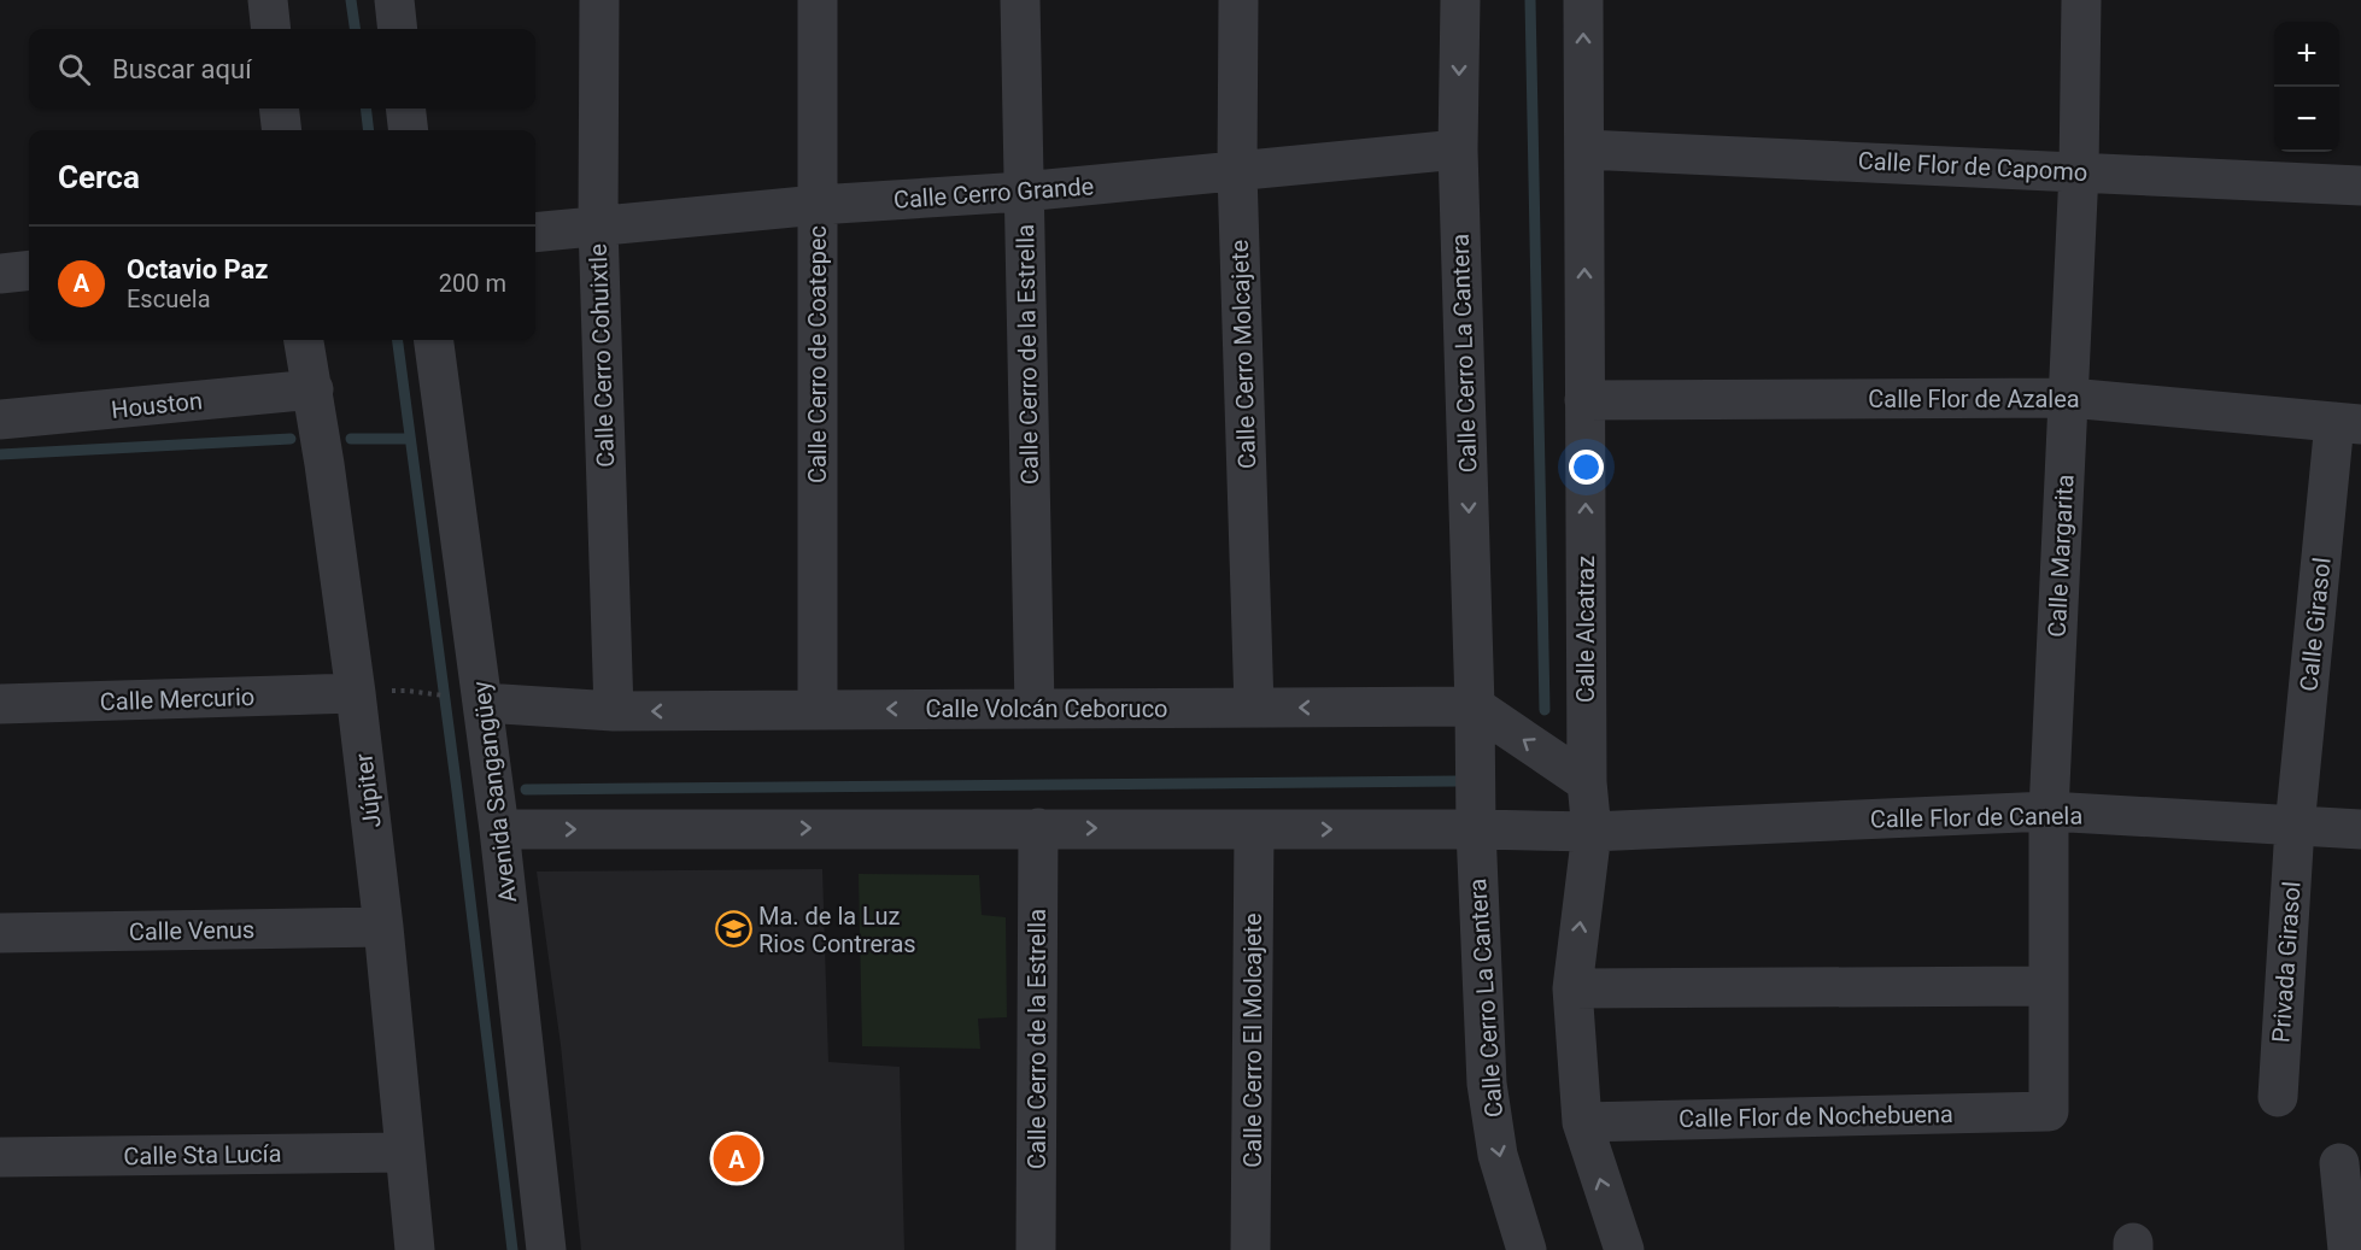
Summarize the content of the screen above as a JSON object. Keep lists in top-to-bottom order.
{
  "streets": {
    "street": [
      "Calle Flor de Capomo",
      "Calle Cerro Grande",
      "Calle Cerro La Cantera",
      "Calle Cerro de Coatepec",
      "Calle Cerro de la Estrella",
      "Calle Cerro Molcajete",
      "Calle Cerro Cohuixtle",
      "Calle Flor de Azalea",
      "Houston",
      "Calle Margarita",
      "Calle Girasol",
      "Calle Alcatraz",
      "Calle Mercurio",
      "Calle Volcán Ceboruco",
      "Júpiter",
      "Avenida Sangangüey",
      "Calle Flor de Canela",
      "Calle Venus",
      "Privada Girasol",
      "Calle Cerro El Molcajete",
      "Calle Flor de Nochebuena",
      "Calle Sta Lucía"
    ]
  },
  "crossings": [
    ["Calle Flor de Capomo", "Calle Margarita"],
    ["Calle Flor de Capomo", "Calle Alcatraz"],
    ["Calle Cerro Grande", "Calle Cerro La Cantera"],
    ["Calle Cerro Grande", "Calle Cerro de Coatepec"],
    ["Calle Cerro Grande", "Calle Cerro de la Estrella"],
    ["Calle Cerro Grande", "Calle Cerro Molcajete"],
    ["Calle Cerro Grande", "Calle Cerro Cohuixtle"],
    ["Calle Cerro La Cantera", "Calle Volcán Ceboruco"],
    ["Calle Cerro de Coatepec", "Calle Volcán Ceboruco"],
    ["Calle Cerro de la Estrella", "Calle Volcán Ceboruco"],
    ["Calle Cerro Molcajete", "Calle Volcán Ceboruco"],
    ["Calle Cerro Cohuixtle", "Calle Volcán Ceboruco"],
    ["Calle Flor de Azalea", "Calle Margarita"],
    ["Calle Flor de Azalea", "Calle Girasol"],
    ["Calle Flor de Azalea", "Calle Alcatraz"],
    ["Houston", "Júpiter"],
    ["Calle Margarita", "Calle Flor de Canela"],
    ["Calle Margarita", "Calle Flor de Nochebuena"],
    ["Calle Girasol", "Calle Flor de Canela"],
    ["Calle Girasol", "Privada Girasol"],
    ["Calle Alcatraz", "Calle Flor de Canela"],
    ["Calle Alcatraz", "Calle Flor de Nochebuena"],
    ["Calle Mercurio", "Júpiter"],
    ["Calle Volcán Ceboruco", "Avenida Sangangüey"],
    ["Júpiter", "Calle Venus"],
    ["Júpiter", "Calle Sta Lucía"],
    ["Calle Flor de Canela", "Privada Girasol"]
  ],
  "one_way": ["Calle Cerro La Cantera", "Calle Alcatraz"],
  "places": {
    "school or university": ["Ma. de la Luz Rios Contreras"]
  },
  "page": {
    "map_buttons": ["+", "−"],
    "search": "Buscar aquí",
    "heading": "Cerca",
    "list": [
      {
        "mark": "A",
        "name": "Octavio Paz",
        "note": "Escuela",
        "value": "200 m"
      }
    ],
    "pins": "A"
  }
}
